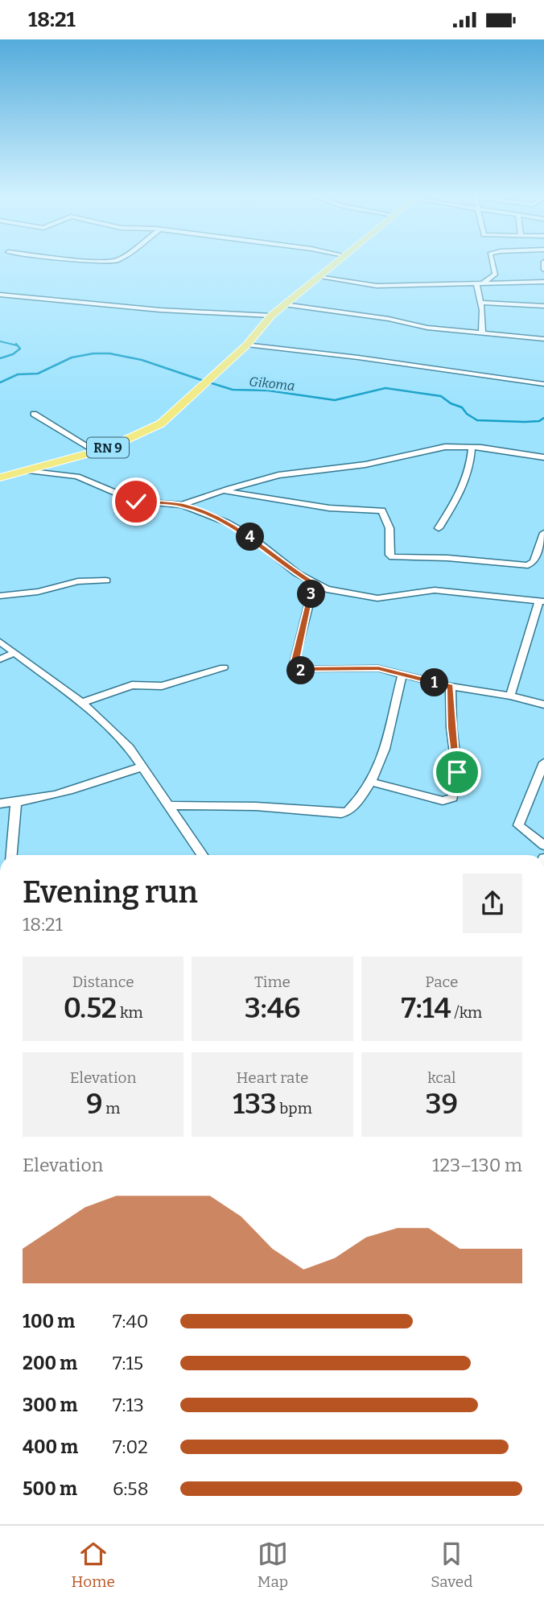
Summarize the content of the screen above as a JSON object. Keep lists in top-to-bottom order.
{
  "streets": {
    "main road": ["RN 9"]
  },
  "water": ["Gikoma"],
  "page": {
    "status": "18:21",
    "pins": [
      "4",
      "3",
      "2",
      "1"
    ],
    "heading": ["Evening run", "18:21"],
    "stats": [
      ["Distance", "0.52 km"],
      ["Time", "3:46"],
      ["Pace", "7:14 /km"],
      ["Elevation", "9 m"],
      ["Heart rate", "133 bpm"],
      ["kcal", "39"]
    ],
    "chart": ["Elevation", "123–130 m"],
    "list": [
      {
        "name": "100 m",
        "note": "7:40"
      },
      {
        "name": "200 m",
        "note": "7:15"
      },
      {
        "name": "300 m",
        "note": "7:13"
      },
      {
        "name": "400 m",
        "note": "7:02"
      },
      {
        "name": "500 m",
        "note": "6:58"
      }
    ],
    "tabs": ["Home", "Map", "Saved"]
  }
}
